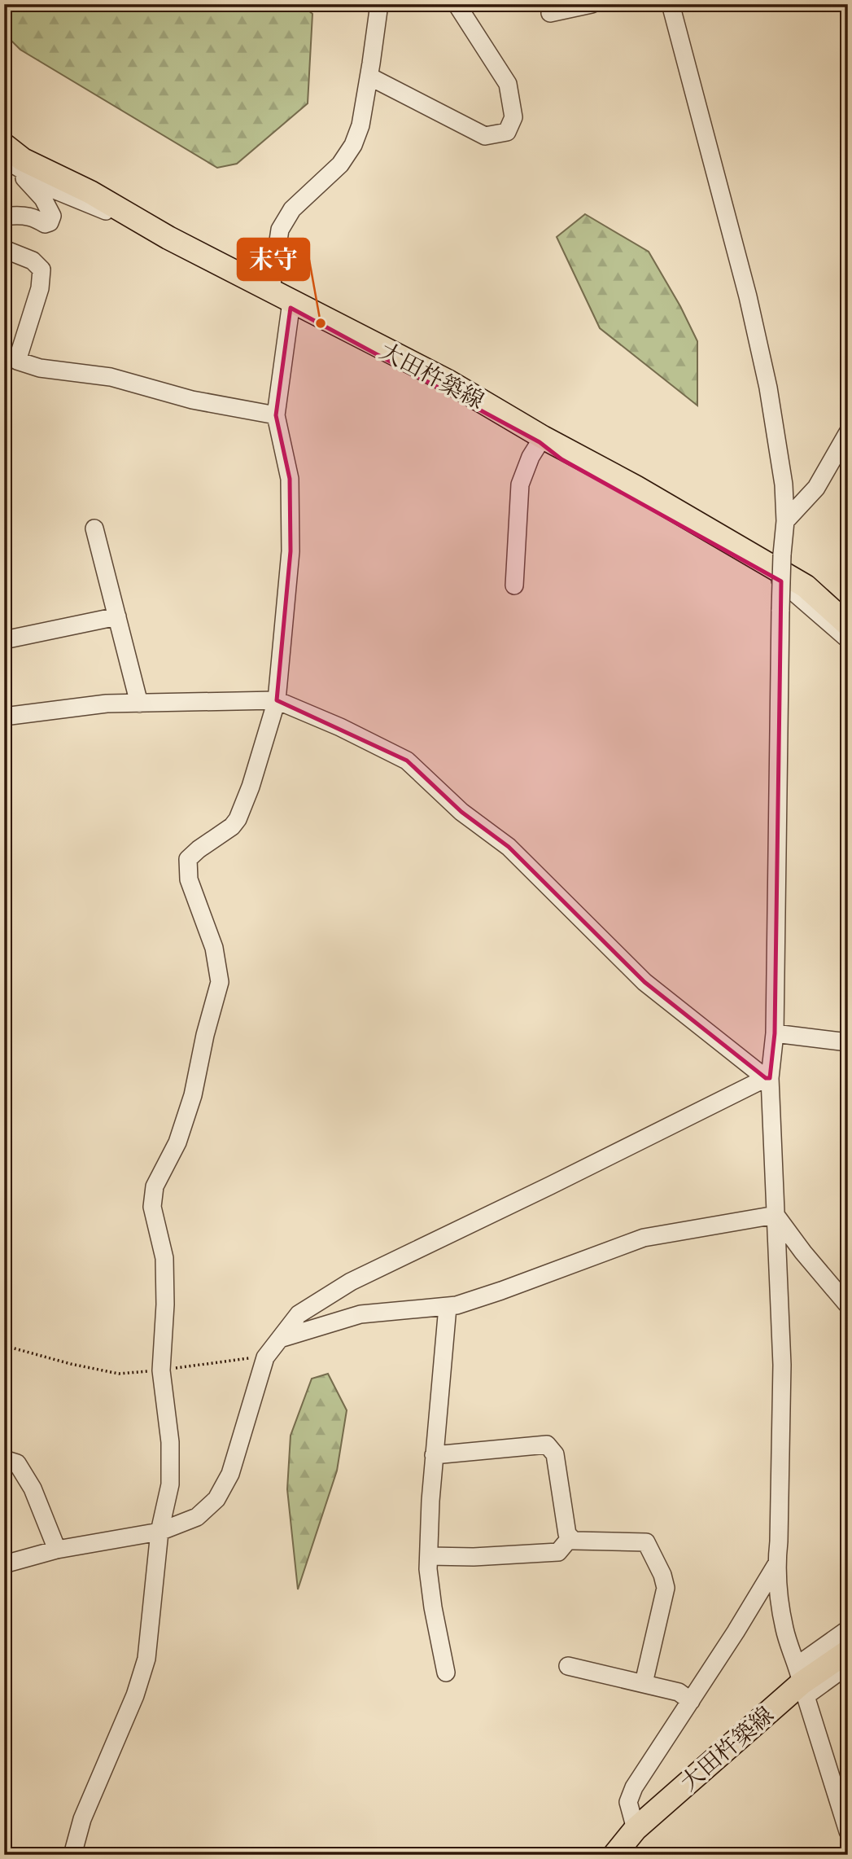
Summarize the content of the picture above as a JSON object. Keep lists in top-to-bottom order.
{
  "streets": {
    "main road": ["大田杵築線"]
  },
  "places": ["末守"]
}
